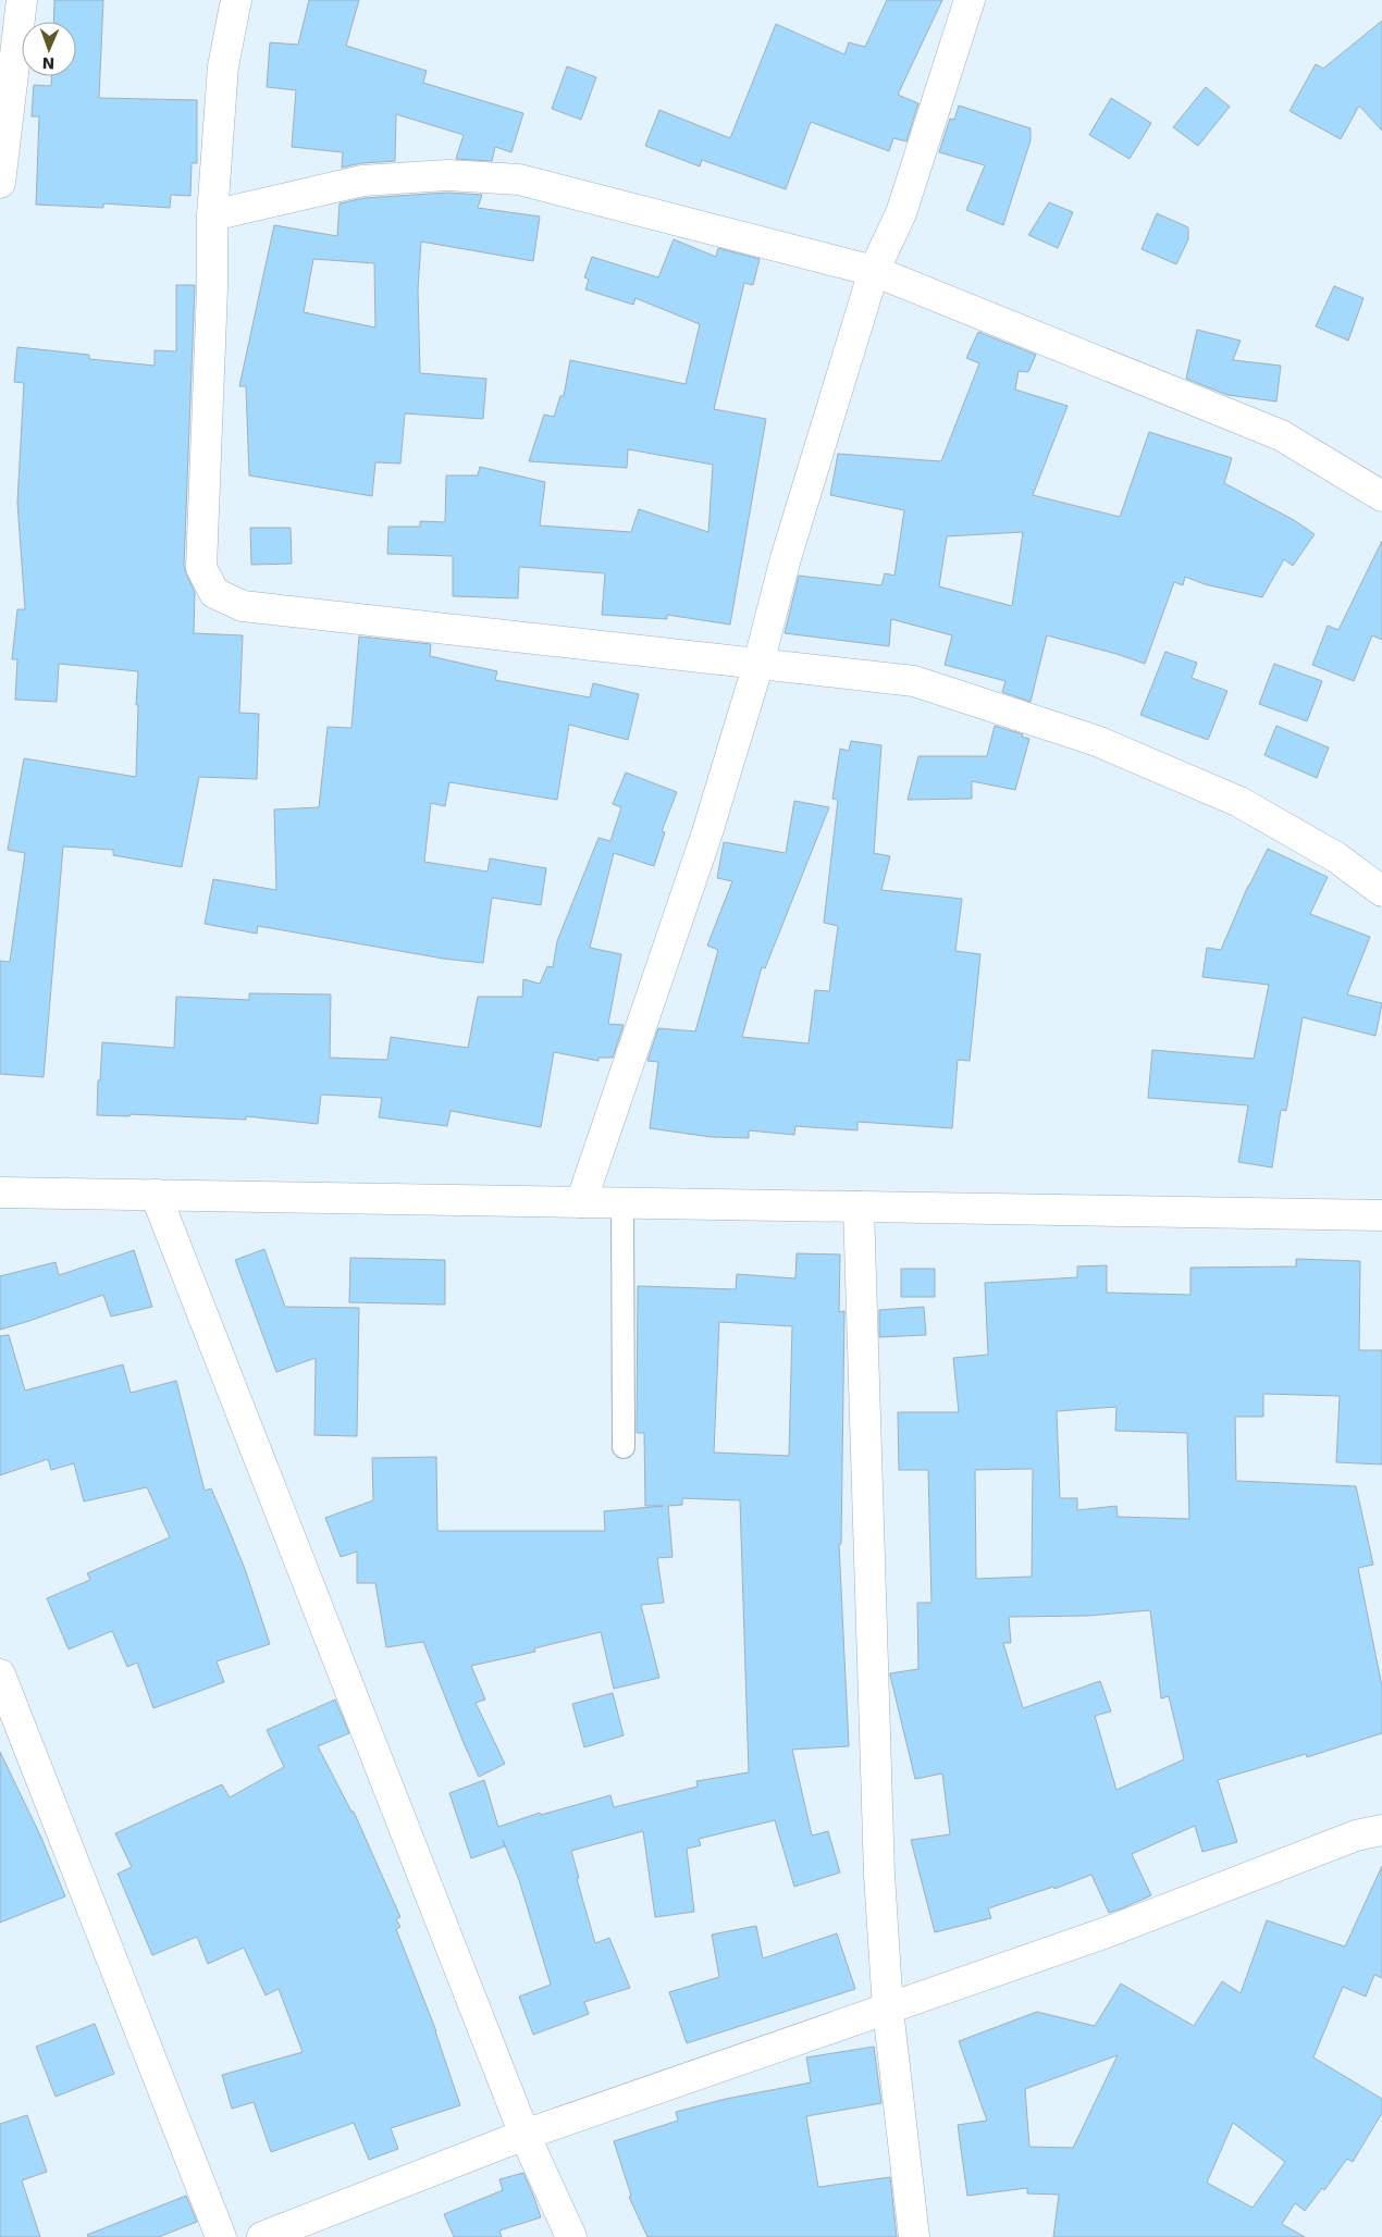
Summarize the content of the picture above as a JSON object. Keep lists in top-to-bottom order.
{
  "north": "bottom"
}
